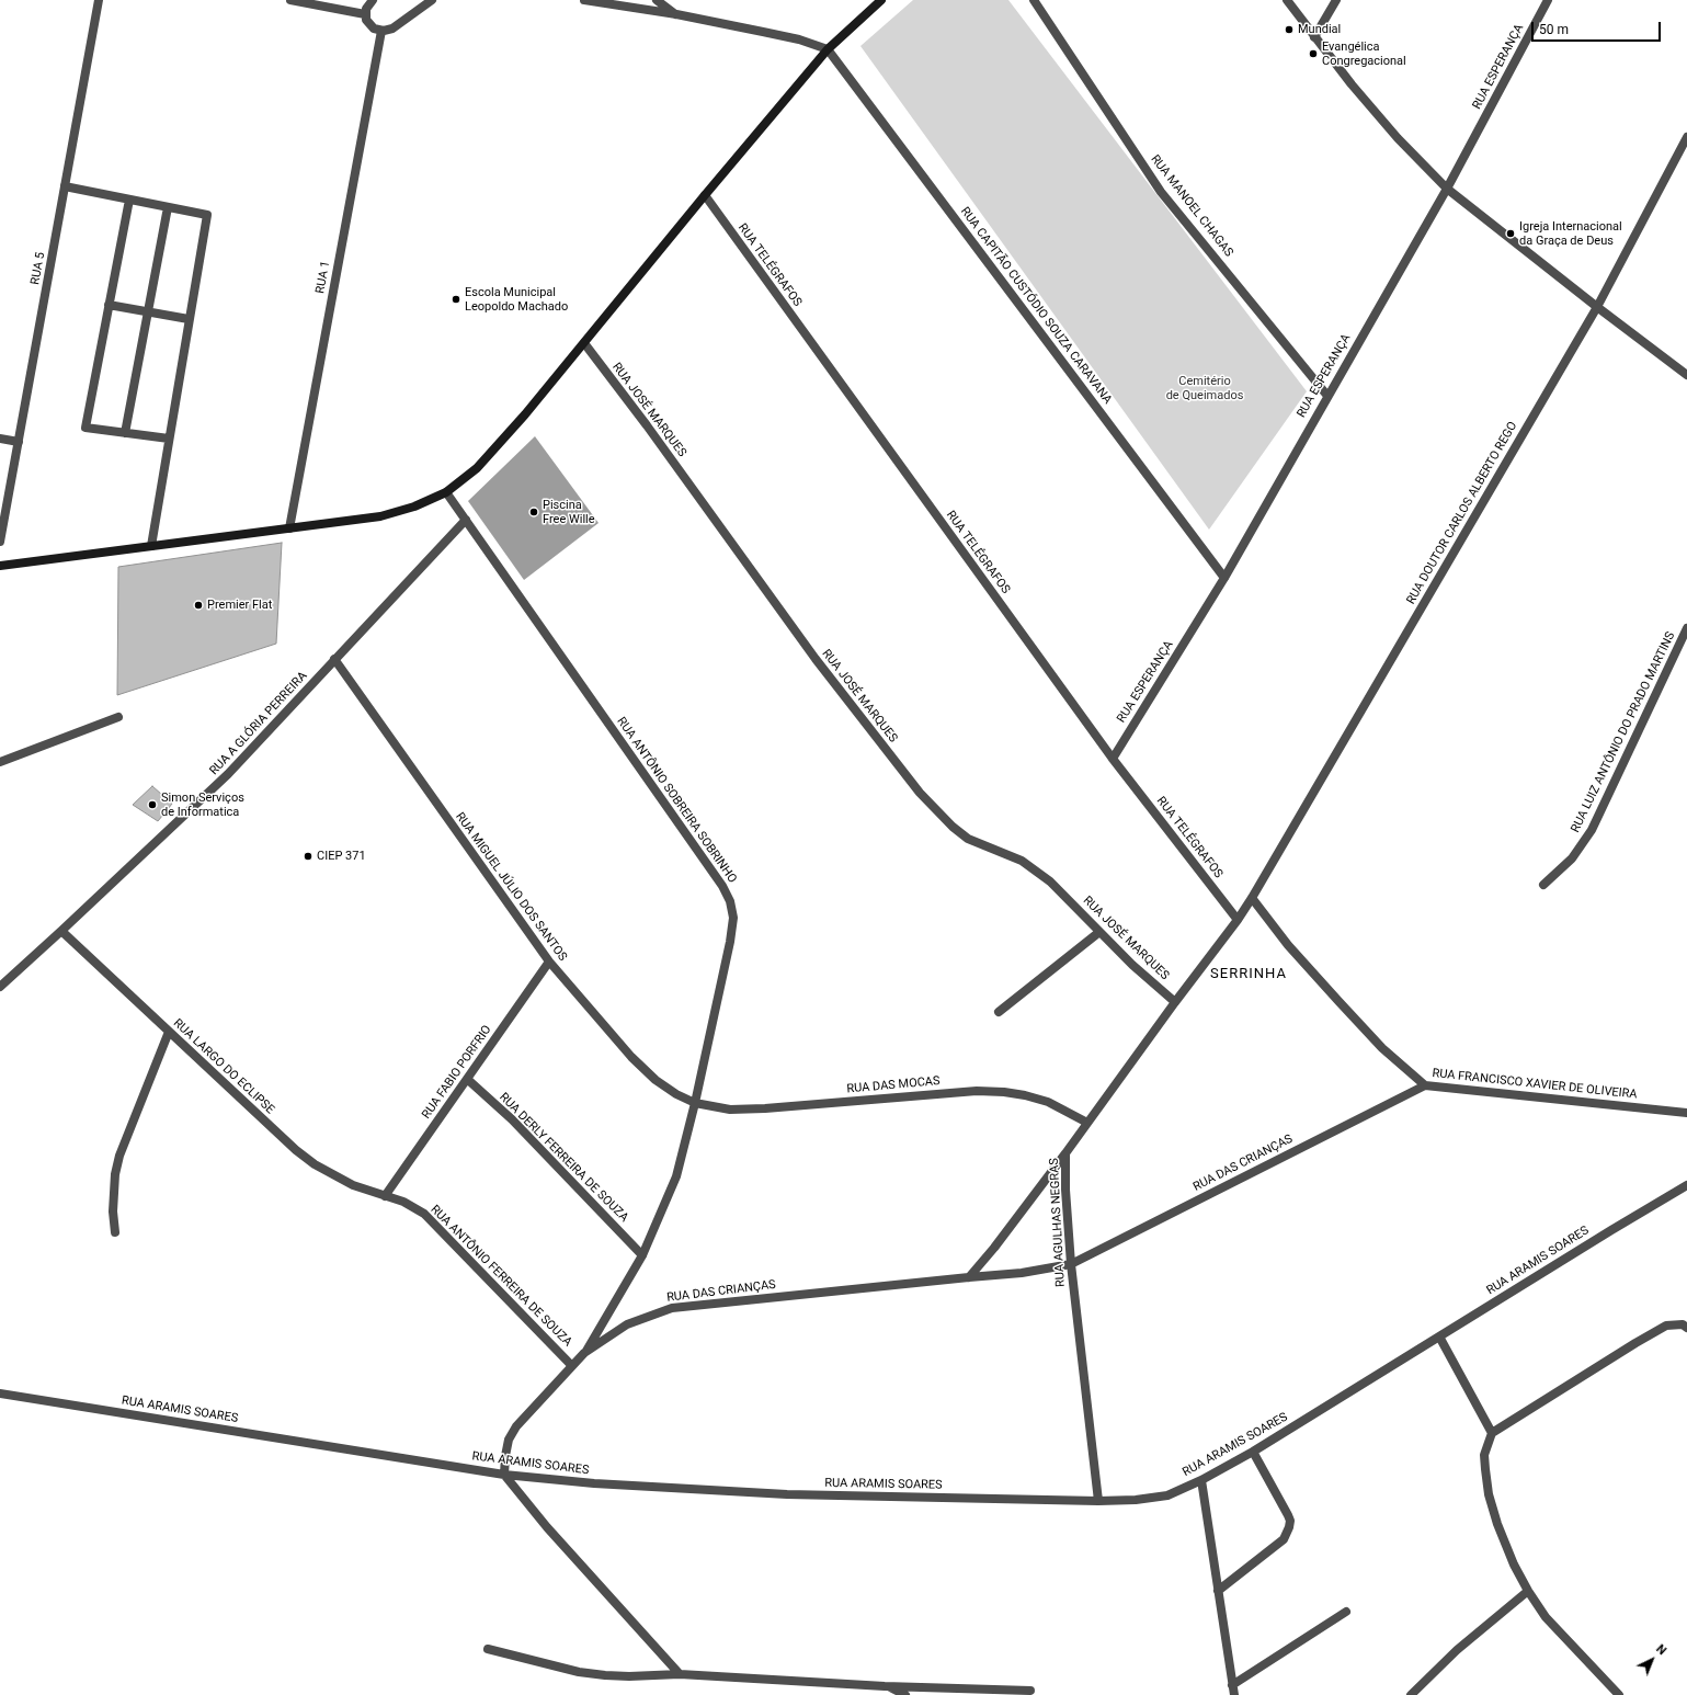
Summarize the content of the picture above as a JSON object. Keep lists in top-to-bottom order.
{
  "streets": {
    "street": [
      "RUA ESPERANÇA",
      "RUA MANOEL CHAGAS",
      "RUA TELÉGRAFOS",
      "RUA 5",
      "RUA 1",
      "RUA CAPITÃO CUSTÓDIO SOUZA CARAVANA",
      "RUA JOSÉ MARQUES",
      "RUA DOUTOR CARLOS ALBERTO REGO",
      "RUA A GLÓRIA PERREIRA",
      "RUA LUIZ ANTÔNIO DO PRADO MARTINS",
      "RUA ANTÔNIO SOBREIRA SOBRINHO",
      "RUA MIGUEL JÚLIO DOS SANTOS",
      "RUA LARGO DO ECLIPSE",
      "RUA FABIO PORFRIO",
      "RUA FRANCISCO XAVIER DE OLIVEIRA",
      "RUA DAS MOCAS",
      "RUA DERLY FERREIRA DE SOUZA",
      "RUA DAS CRIANÇAS",
      "RUA AGULHAS NEGRAS",
      "RUA ARAMIS SOARES",
      "RUA ANTÔNIO FERREIRA DE SOUZA"
    ]
  },
  "crossings": [
    ["RUA ESPERANÇA", "RUA MANOEL CHAGAS"],
    ["RUA ESPERANÇA", "RUA TELÉGRAFOS"],
    ["RUA ESPERANÇA", "RUA CAPITÃO CUSTÓDIO SOUZA CARAVANA"],
    ["RUA TELÉGRAFOS", "RUA AGULHAS NEGRAS"],
    ["RUA JOSÉ MARQUES", "RUA AGULHAS NEGRAS"],
    ["RUA DOUTOR CARLOS ALBERTO REGO", "RUA FRANCISCO XAVIER DE OLIVEIRA"],
    ["RUA DOUTOR CARLOS ALBERTO REGO", "RUA AGULHAS NEGRAS"],
    ["RUA A GLÓRIA PERREIRA", "RUA ANTÔNIO SOBREIRA SOBRINHO"],
    ["RUA A GLÓRIA PERREIRA", "RUA MIGUEL JÚLIO DOS SANTOS"],
    ["RUA A GLÓRIA PERREIRA", "RUA LARGO DO ECLIPSE"],
    ["RUA ANTÔNIO SOBREIRA SOBRINHO", "RUA MIGUEL JÚLIO DOS SANTOS"],
    ["RUA ANTÔNIO SOBREIRA SOBRINHO", "RUA DAS MOCAS"],
    ["RUA ANTÔNIO SOBREIRA SOBRINHO", "RUA DERLY FERREIRA DE SOUZA"],
    ["RUA ANTÔNIO SOBREIRA SOBRINHO", "RUA DAS CRIANÇAS"],
    ["RUA MIGUEL JÚLIO DOS SANTOS", "RUA FABIO PORFRIO"],
    ["RUA MIGUEL JÚLIO DOS SANTOS", "RUA DAS MOCAS"],
    ["RUA LARGO DO ECLIPSE", "RUA FABIO PORFRIO"],
    ["RUA LARGO DO ECLIPSE", "RUA ANTÔNIO FERREIRA DE SOUZA"],
    ["RUA FABIO PORFRIO", "RUA DERLY FERREIRA DE SOUZA"],
    ["RUA FABIO PORFRIO", "RUA ANTÔNIO FERREIRA DE SOUZA"],
    ["RUA FRANCISCO XAVIER DE OLIVEIRA", "RUA DAS CRIANÇAS"],
    ["RUA FRANCISCO XAVIER DE OLIVEIRA", "RUA AGULHAS NEGRAS"],
    ["RUA DAS MOCAS", "RUA AGULHAS NEGRAS"],
    ["RUA DAS CRIANÇAS", "RUA AGULHAS NEGRAS"],
    ["RUA DAS CRIANÇAS", "RUA ARAMIS SOARES"],
    ["RUA DAS CRIANÇAS", "RUA ANTÔNIO FERREIRA DE SOUZA"],
    ["RUA AGULHAS NEGRAS", "RUA ARAMIS SOARES"]
  ],
  "districts": ["SERRINHA"],
  "parks": ["Cemitério de Queimados"],
  "places": [
    "Mundial",
    "Evangélica Congregacional",
    "Igreja Internacional da Graça de Deus",
    "Escola Municipal Leopoldo Machado",
    "Piscina Free Wille",
    "Premier Flat",
    "Simon Serviços de Informatica",
    "CIEP 371"
  ],
  "scale_bar": "50 m",
  "north": "top right"
}
